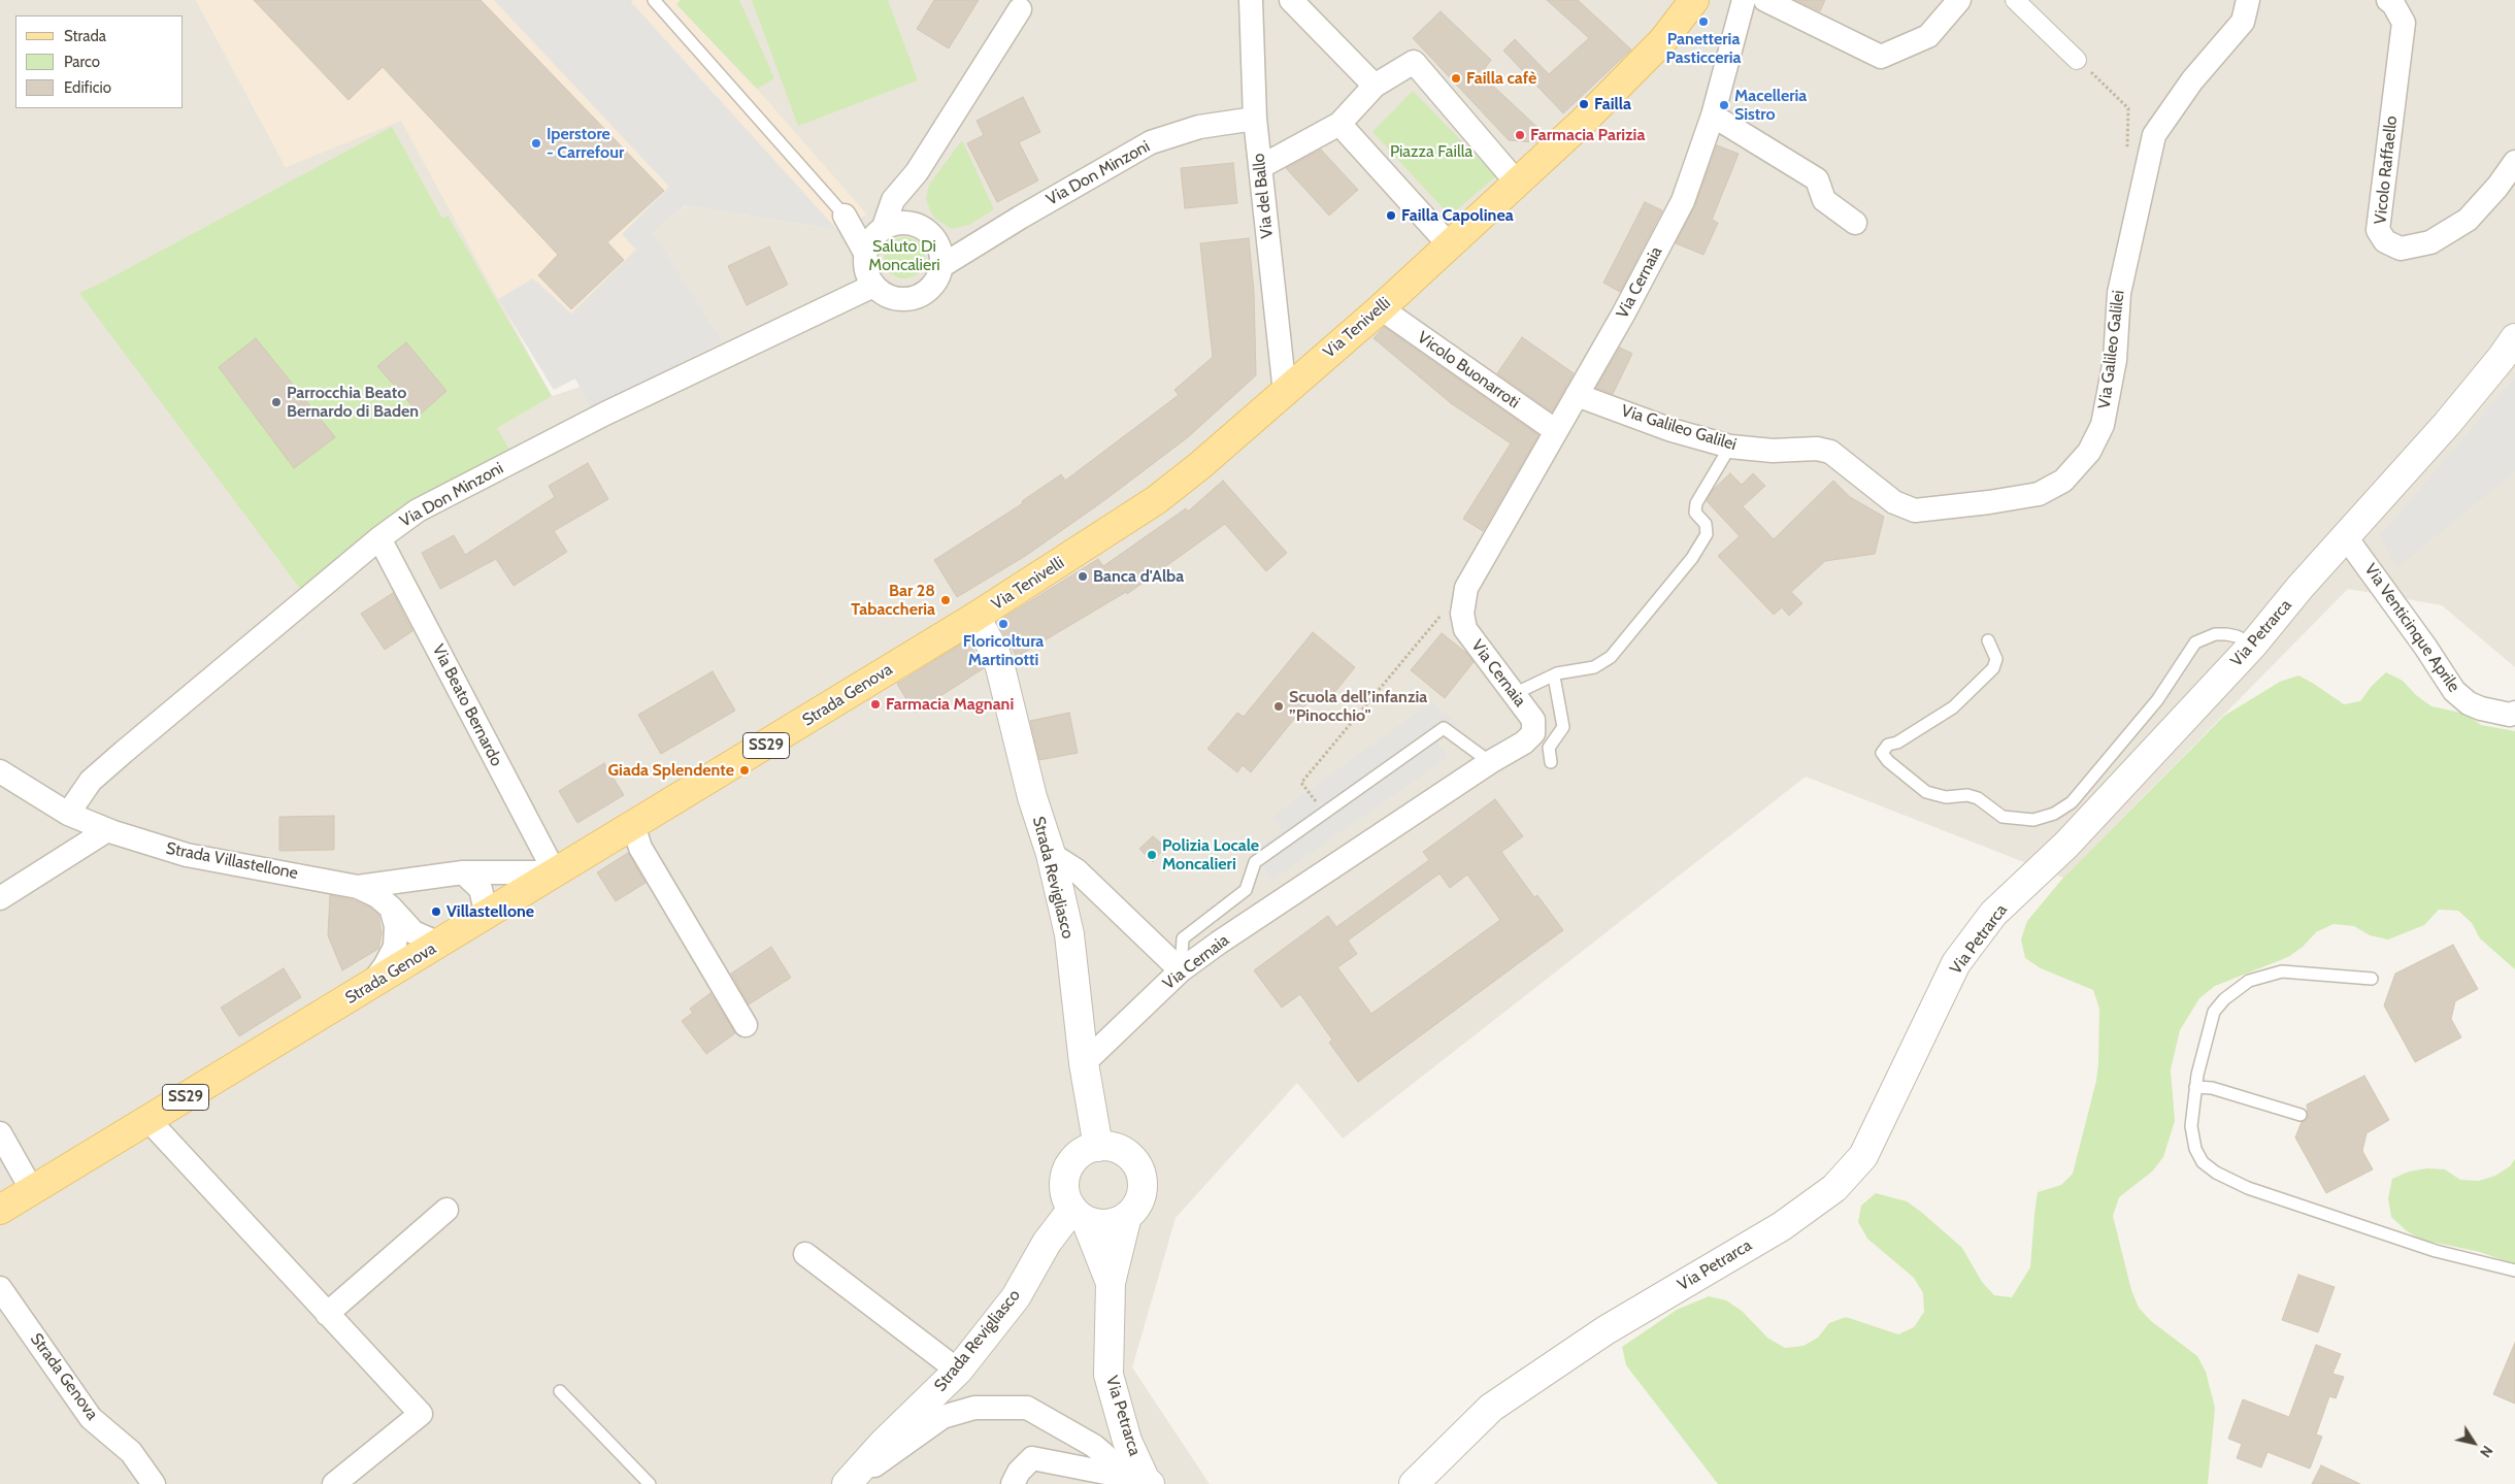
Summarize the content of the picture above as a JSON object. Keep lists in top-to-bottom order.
{
  "streets": {
    "main road": ["Via Tenivelli", "Strada Genova", "SS29"],
    "street": [
      "Vicolo Raffaello",
      "Via Don Minzoni",
      "Via del Ballo",
      "Via Cernaia",
      "Via Galileo Galilei",
      "Vicolo Buonarroti",
      "Via Venticinque Aprile",
      "Via Petrarca",
      "Via Beato Bernardo",
      "Strada Villastellone",
      "Strada Revigliasco"
    ]
  },
  "crossings": [
    ["Via Don Minzoni", "Via del Ballo"],
    ["Via Don Minzoni", "Via Beato Bernardo"],
    ["Via Don Minzoni", "Strada Villastellone"],
    ["Via del Ballo", "Via Tenivelli"],
    ["Via Cernaia", "Via Galileo Galilei"],
    ["Via Cernaia", "Vicolo Buonarroti"],
    ["Via Cernaia", "Strada Revigliasco"],
    ["Via Tenivelli", "Vicolo Buonarroti"],
    ["Via Tenivelli", "Strada Genova"],
    ["Via Tenivelli", "Strada Revigliasco"],
    ["Via Venticinque Aprile", "Via Petrarca"],
    ["Via Petrarca", "Strada Revigliasco"],
    ["Strada Genova", "Via Beato Bernardo"],
    ["Strada Genova", "Strada Villastellone"],
    ["Strada Genova", "Strada Revigliasco"],
    ["Via Beato Bernardo", "Strada Villastellone"]
  ],
  "parks": ["Piazza Failla", "Saluto Di Moncalieri"],
  "places": [
    "Panetteria Pasticceria",
    "Failla cafè",
    "Failla",
    "Macelleria Sistro",
    "Farmacia Parizia",
    "Iperstore - Carrefour",
    "Failla Capolinea",
    "Parrocchia Beato Bernardo di Baden",
    "Banca d'Alba",
    "Bar 28 Tabaccheria",
    "Floricoltura Martinotti",
    "Farmacia Magnani",
    "Scuola dell’infanzia ”Pinocchio\"",
    "Giada Splendente",
    "Polizia Locale Moncalieri",
    "Villastellone"
  ],
  "legend": ["Strada", "Parco", "Edificio"],
  "north": "bottom right"
}
